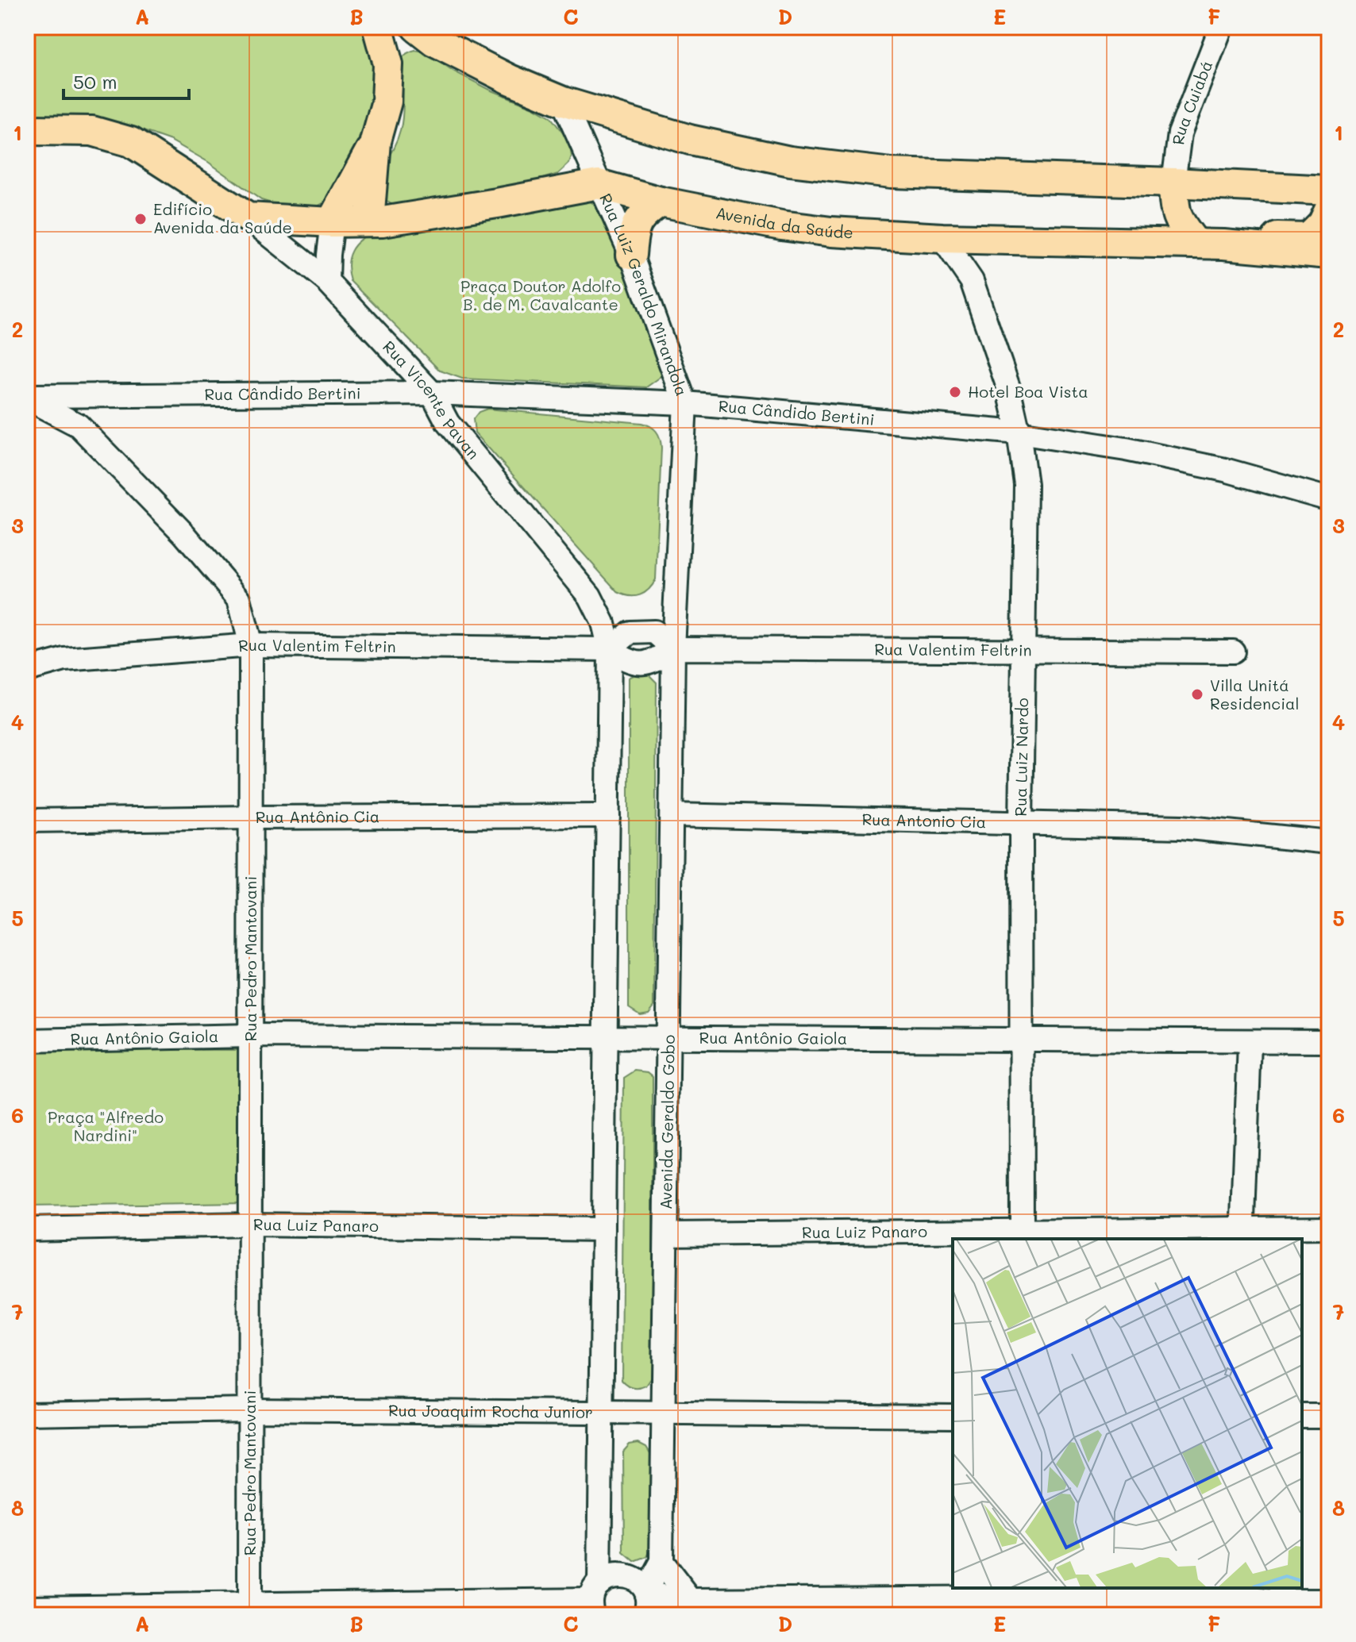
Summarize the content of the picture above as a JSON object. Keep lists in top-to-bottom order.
{
  "streets": {
    "main road": ["Avenida da Saúde"],
    "street": [
      "Rua Cuiabá",
      "Rua Luiz Geraldo Mirandola",
      "Rua Cândido Bertini",
      "Rua Vicente Pavan",
      "Rua Valentim Feltrin",
      "Rua Luiz Nardo",
      "Rua Antônio Cia",
      "Rua Antonio Cia",
      "Rua Pedro Mantovani",
      "Rua Antônio Gaiola",
      "Avenida Geraldo Gobo",
      "Rua Luiz Panaro",
      "Rua Joaquim Rocha Junior"
    ]
  },
  "crossings": [
    ["Avenida da Saúde", "Rua Luiz Geraldo Mirandola"],
    ["Avenida da Saúde", "Rua Vicente Pavan"],
    ["Avenida da Saúde", "Rua Luiz Nardo"],
    ["Rua Luiz Geraldo Mirandola", "Rua Cândido Bertini"],
    ["Rua Luiz Geraldo Mirandola", "Rua Valentim Feltrin"],
    ["Rua Luiz Geraldo Mirandola", "Avenida Geraldo Gobo"],
    ["Rua Cândido Bertini", "Rua Vicente Pavan"],
    ["Rua Cândido Bertini", "Rua Luiz Nardo"],
    ["Rua Cândido Bertini", "Rua Pedro Mantovani"],
    ["Rua Vicente Pavan", "Rua Valentim Feltrin"],
    ["Rua Valentim Feltrin", "Rua Luiz Nardo"],
    ["Rua Valentim Feltrin", "Rua Pedro Mantovani"],
    ["Rua Valentim Feltrin", "Avenida Geraldo Gobo"],
    ["Rua Luiz Nardo", "Rua Antonio Cia"],
    ["Rua Luiz Nardo", "Rua Antônio Gaiola"],
    ["Rua Luiz Nardo", "Rua Luiz Panaro"],
    ["Rua Antônio Cia", "Rua Pedro Mantovani"],
    ["Rua Antonio Cia", "Avenida Geraldo Gobo"],
    ["Rua Pedro Mantovani", "Rua Antônio Gaiola"],
    ["Rua Pedro Mantovani", "Rua Luiz Panaro"],
    ["Rua Pedro Mantovani", "Rua Joaquim Rocha Junior"],
    ["Rua Antônio Gaiola", "Avenida Geraldo Gobo"],
    ["Avenida Geraldo Gobo", "Rua Luiz Panaro"],
    ["Avenida Geraldo Gobo", "Rua Joaquim Rocha Junior"]
  ],
  "parks": ["Praça Doutor Adolfo B. de M. Cavalcante", "Praça \"Alfredo Nardini\""],
  "places": ["Edifício Avenida da Saúde", "Hotel Boa Vista", "Villa Unitá Residencial"],
  "scale_bar": "50 m",
  "grid": {
    "columns": [
      "A",
      "B",
      "C",
      "D",
      "E",
      "F"
    ],
    "rows": [
      "1",
      "2",
      "3",
      "4",
      "5",
      "6",
      "7",
      "8"
    ]
  }
}
